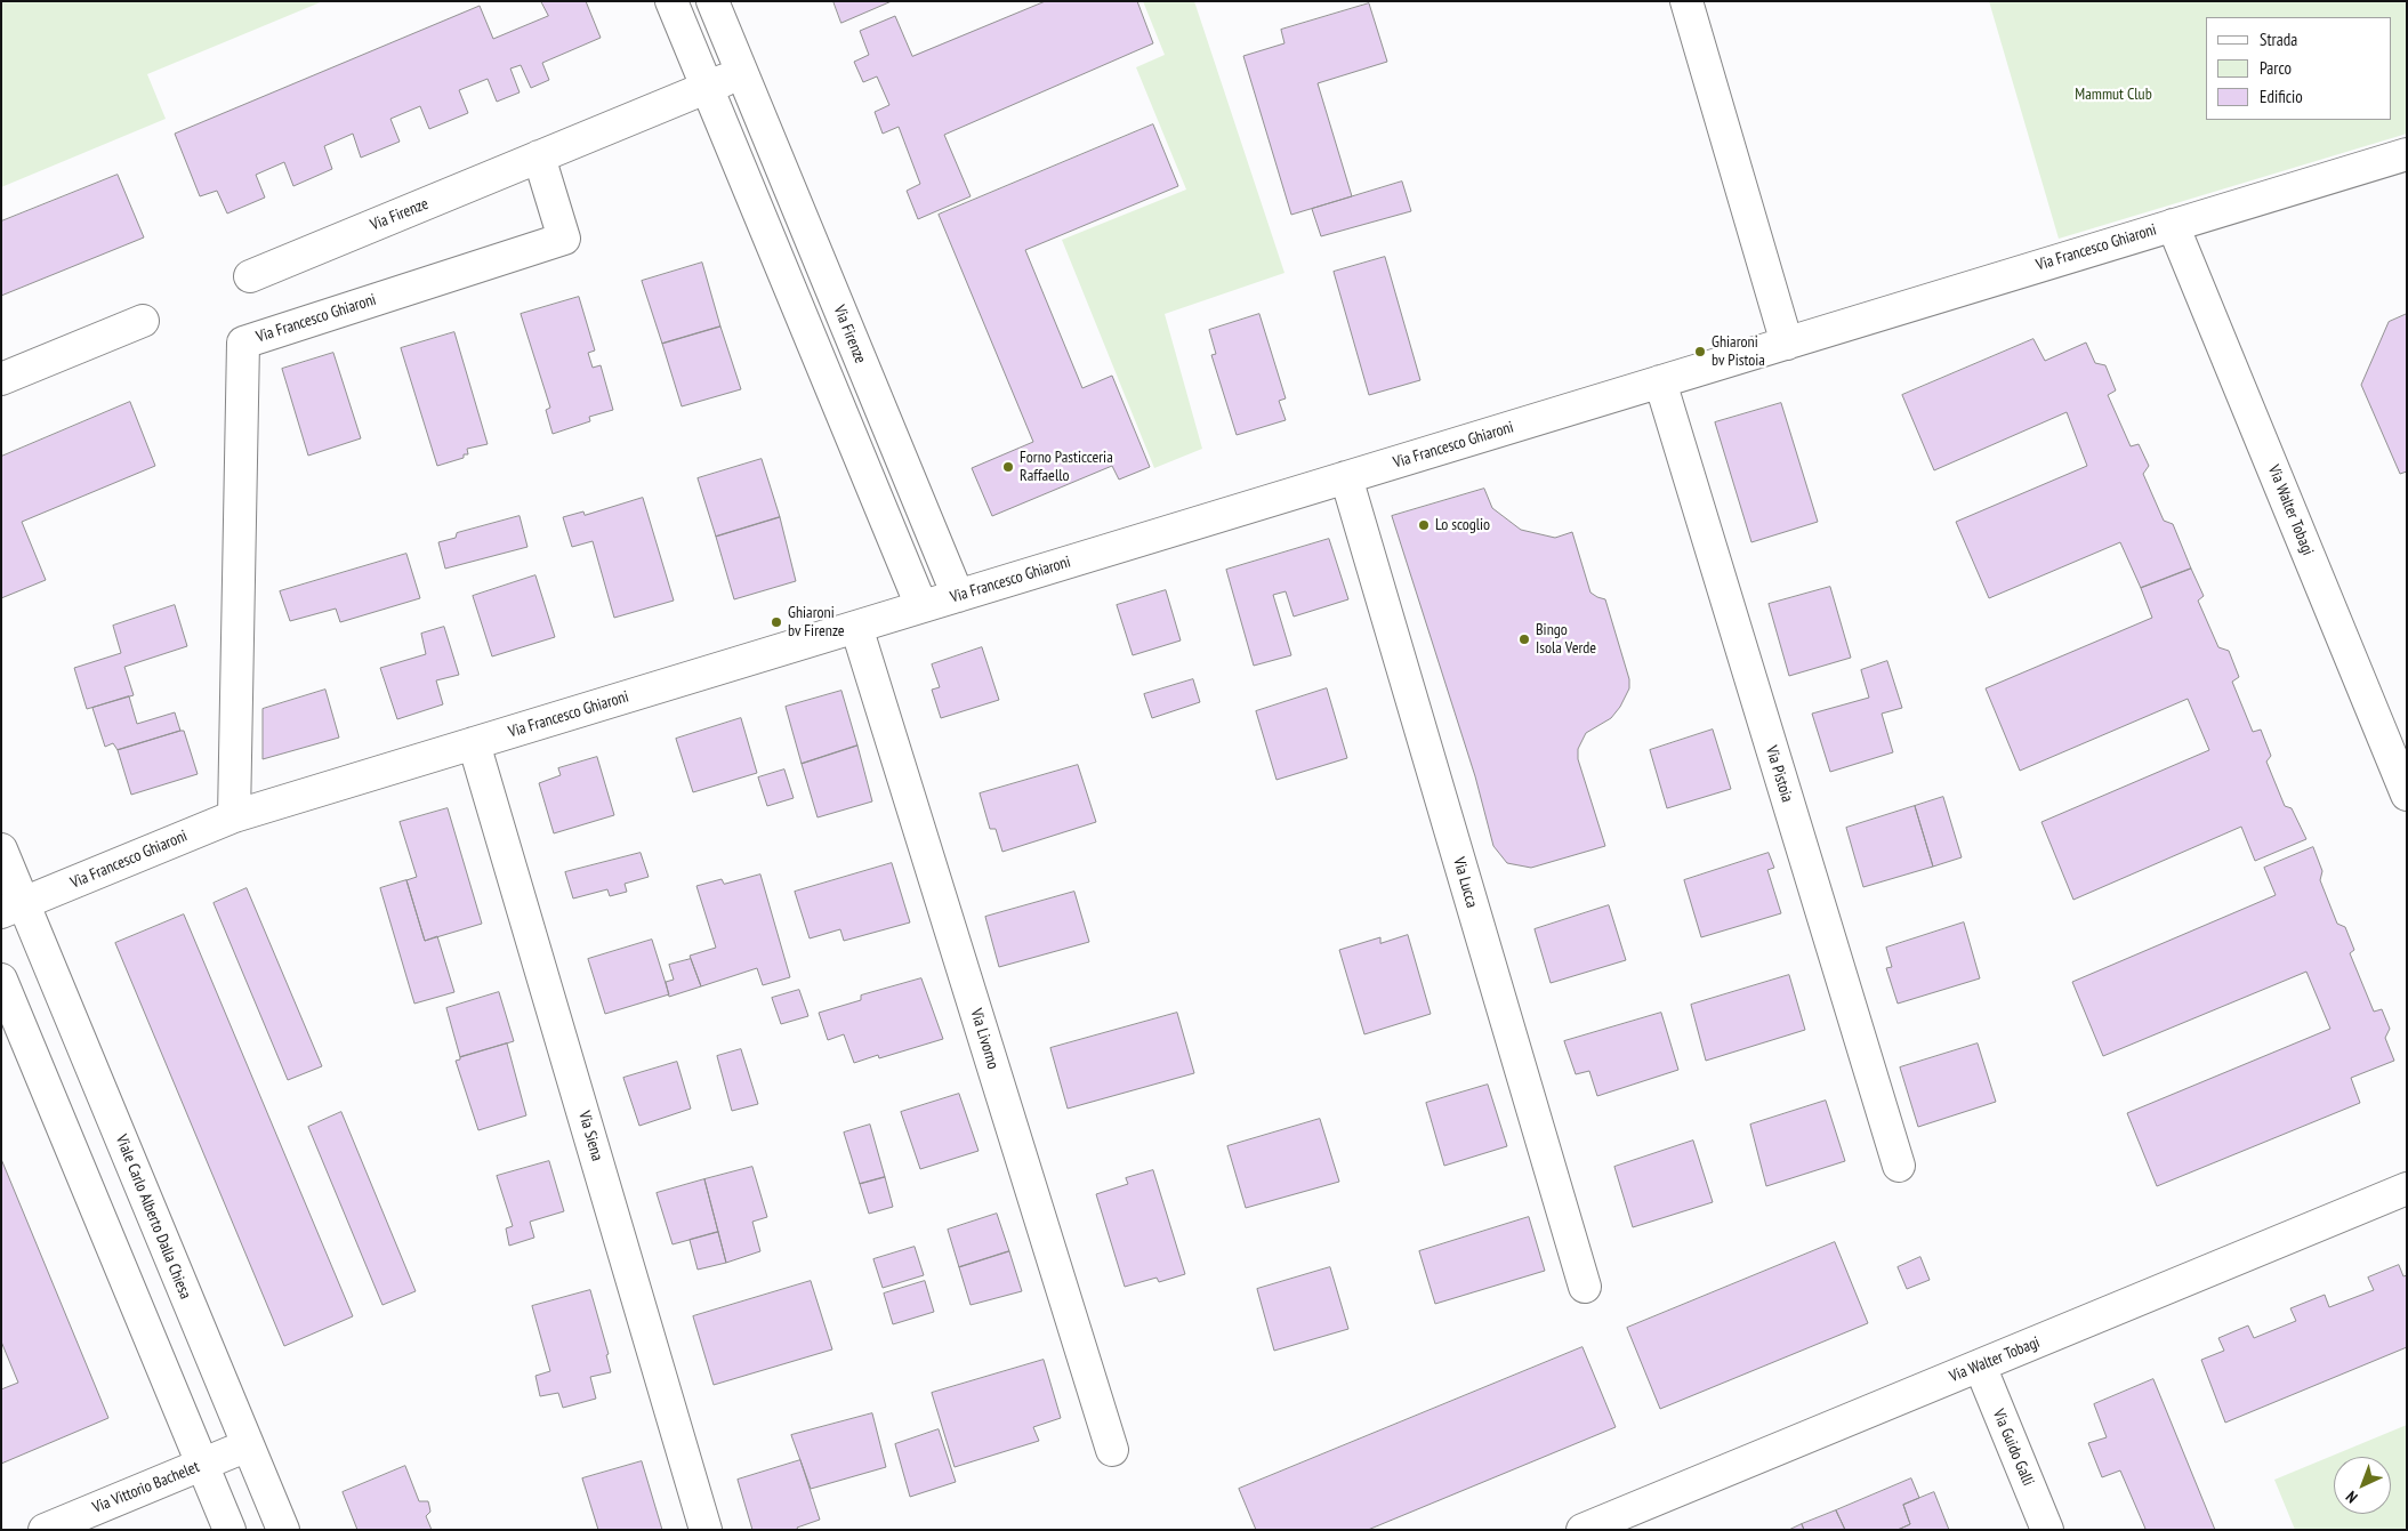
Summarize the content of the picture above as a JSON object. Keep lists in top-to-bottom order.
{
  "streets": {
    "street": [
      "Via Firenze",
      "Via Francesco Ghiaroni",
      "Via Walter Tobagi",
      "Via Pistoia",
      "Via Lucca",
      "Via Livorno",
      "Via Siena",
      "Viale Carlo Alberto Dalla Chiesa",
      "Via Guido Galli",
      "Via Vittorio Bachelet"
    ]
  },
  "crossings": [
    ["Via Firenze", "Via Francesco Ghiaroni"],
    ["Via Francesco Ghiaroni", "Via Walter Tobagi"],
    ["Via Francesco Ghiaroni", "Via Pistoia"],
    ["Via Francesco Ghiaroni", "Via Lucca"],
    ["Via Francesco Ghiaroni", "Via Livorno"],
    ["Via Francesco Ghiaroni", "Via Siena"],
    ["Via Francesco Ghiaroni", "Viale Carlo Alberto Dalla Chiesa"],
    ["Via Walter Tobagi", "Via Guido Galli"],
    ["Viale Carlo Alberto Dalla Chiesa", "Via Vittorio Bachelet"]
  ],
  "parks": ["Mammut Club"],
  "places": [
    "Ghiaroni bv Pistoia",
    "Forno Pasticceria Raffaello",
    "Lo scoglio",
    "Ghiaroni bv Firenze",
    "Bingo Isola Verde"
  ],
  "legend": ["Strada", "Parco", "Edificio"],
  "north": "bottom left"
}
